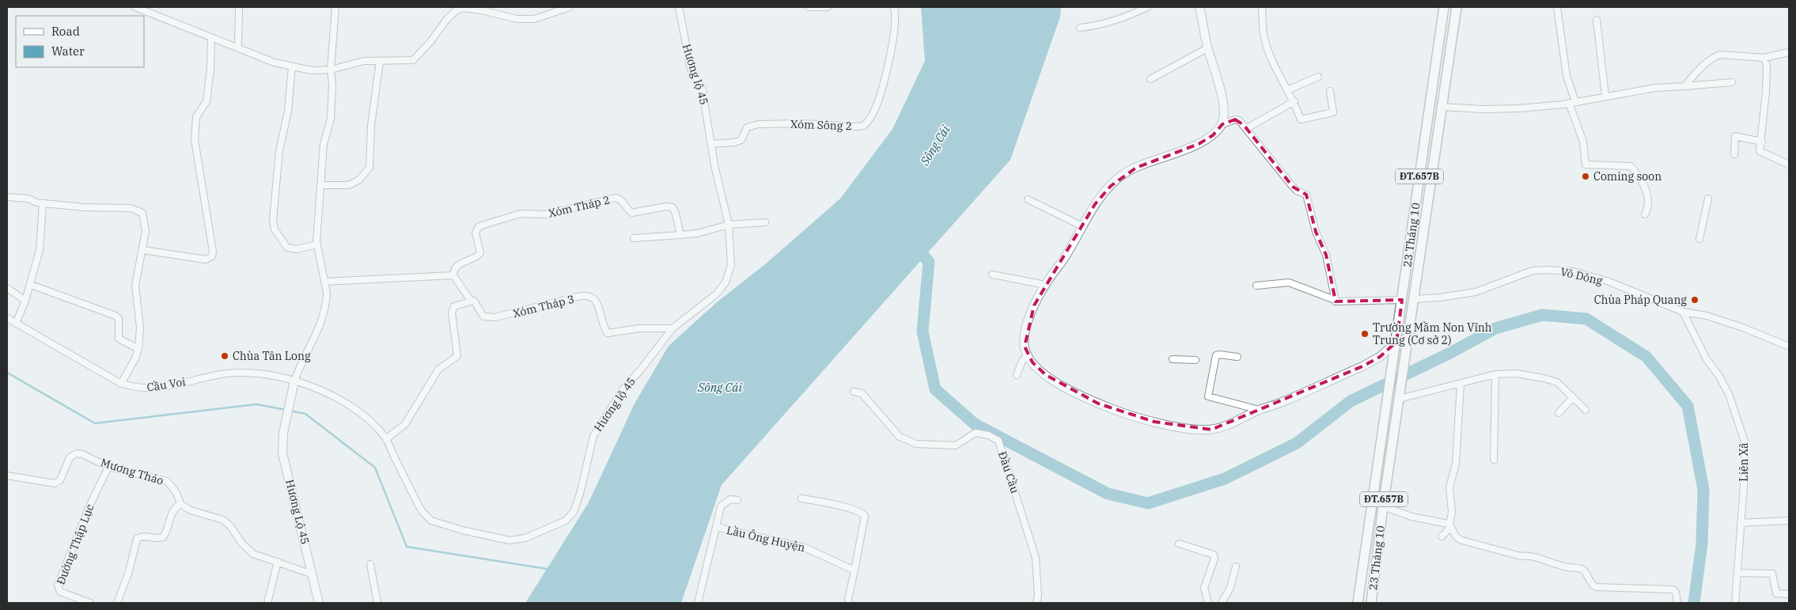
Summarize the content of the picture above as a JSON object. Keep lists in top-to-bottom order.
{
  "streets": {
    "main road": ["ĐT.657B", "23 Tháng 10"],
    "street": [
      "Hương lộ 45",
      "Xóm Sông 2",
      "Xóm Tháp 2",
      "Võ Dõng",
      "Xóm Tháp 3",
      "Cầu Voi",
      "Liên Xã",
      "Mương Tháo",
      "Đầu Cầu",
      "Hương Lộ 45",
      "Lầu Ông Huyện",
      "Đường Thập Lục"
    ]
  },
  "crossings": [
    ["Hương lộ 45", "Xóm Sông 2"],
    ["Hương lộ 45", "Xóm Tháp 3"],
    ["Hương lộ 45", "Cầu Voi"],
    ["Hương lộ 45", "Hương Lộ 45"],
    ["Xóm Tháp 2", "Xóm Tháp 3"],
    ["23 Tháng 10", "Võ Dõng"],
    ["Võ Dõng", "Liên Xã"],
    ["Cầu Voi", "Hương Lộ 45"],
    ["Mương Tháo", "Đường Thập Lục"]
  ],
  "water": ["Sông Cái"],
  "places": [
    "Coming soon",
    "Chùa Pháp Quang",
    "Trường Mầm Non Vĩnh Trung (Cơ sở 2)",
    "Chùa Tân Long"
  ],
  "legend": ["Road", "Water"]
}
